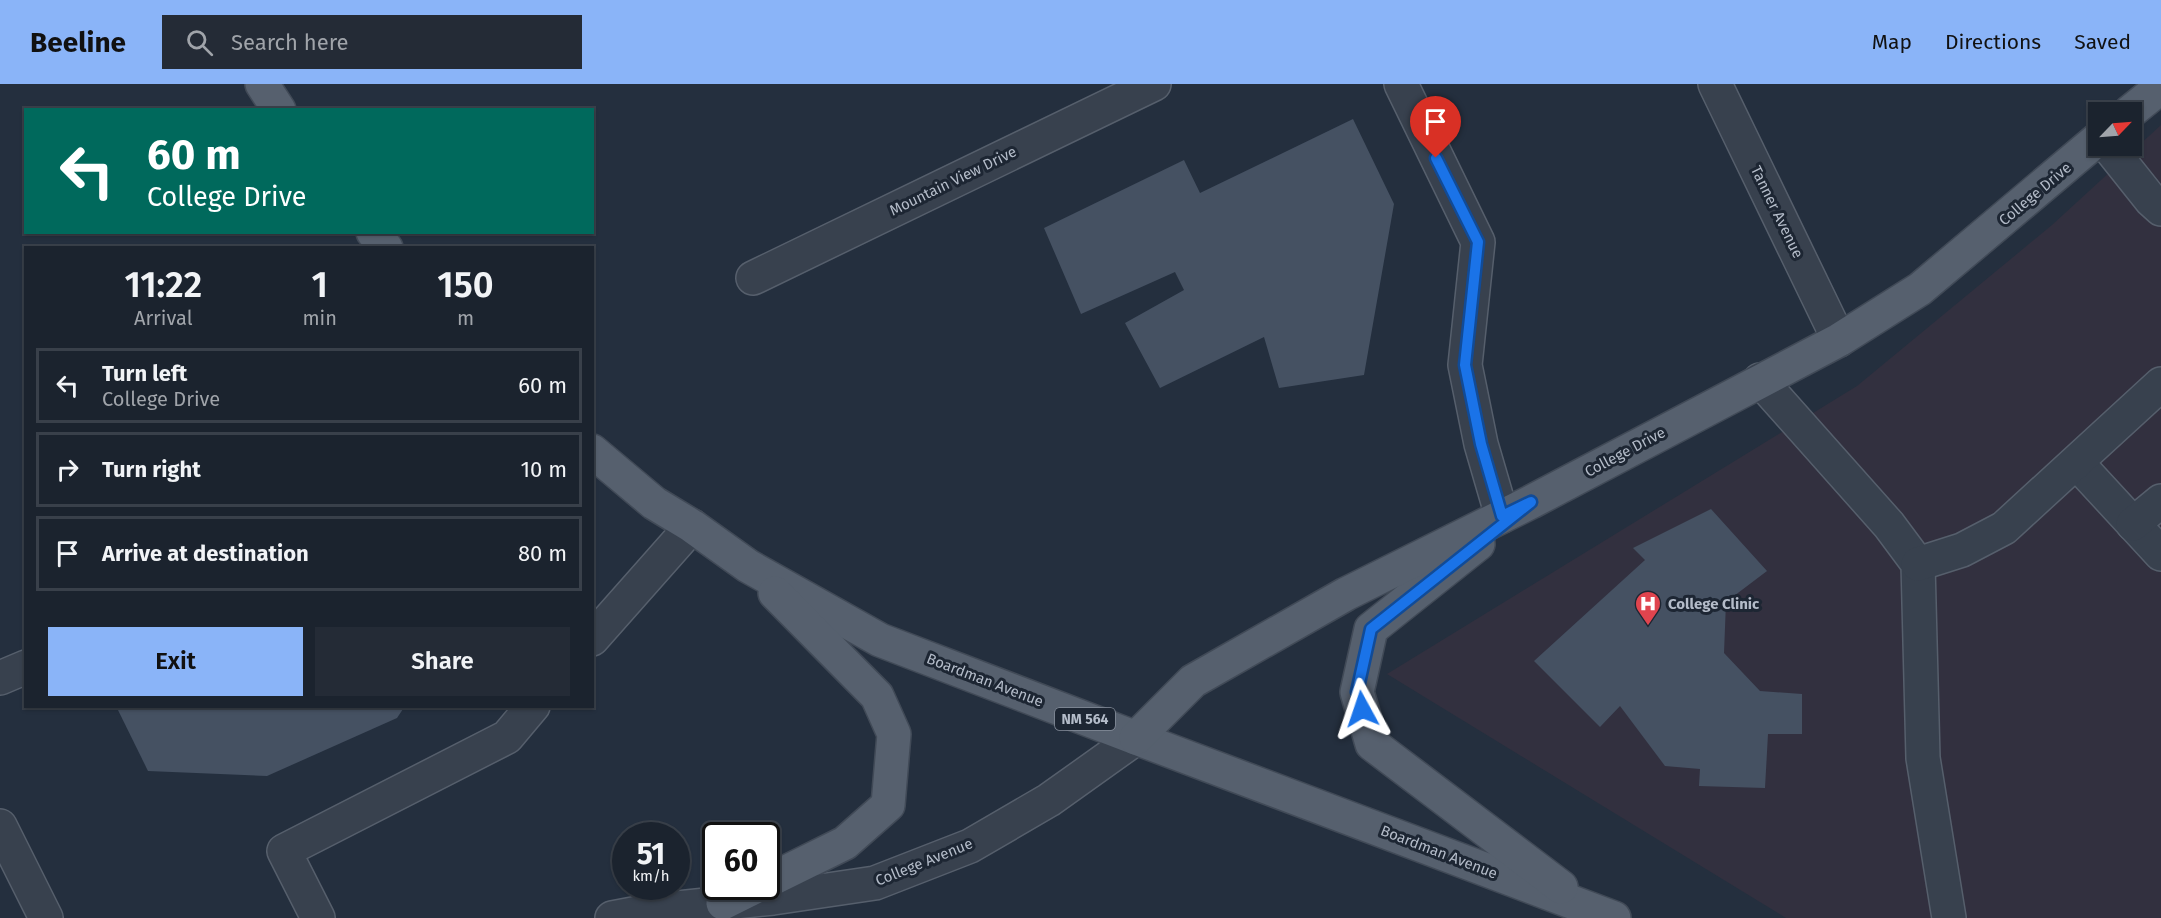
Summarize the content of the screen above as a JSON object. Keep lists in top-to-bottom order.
{
  "streets": {
    "main road": ["College Drive", "Boardman Avenue", "NM 564"],
    "street": ["Mountain View Drive", "Tanner Avenue", "College Avenue"]
  },
  "crossings": [
    ["College Drive", "Tanner Avenue"],
    ["College Drive", "Boardman Avenue"],
    ["College Drive", "College Avenue"],
    ["Boardman Avenue", "College Avenue"]
  ],
  "places": {
    "hospital": ["College Clinic"]
  },
  "north": "top right",
  "page": {
    "header": "Beeline",
    "search": "Search here",
    "nav": ["Map", "Directions", "Saved"],
    "turn": ["60 m", "College Drive"],
    "eta": [
      "11:22",
      "Arrival",
      "1",
      "min",
      "150",
      "m"
    ],
    "list": [
      {
        "name": "Turn left",
        "note": "College Drive",
        "value": "60 m"
      },
      {
        "name": "Turn right",
        "value": "10 m"
      },
      {
        "name": "Arrive at destination",
        "value": "80 m"
      }
    ],
    "buttons": ["Exit", "Share"],
    "speed": "51 km/h",
    "limit": "60"
  }
}
